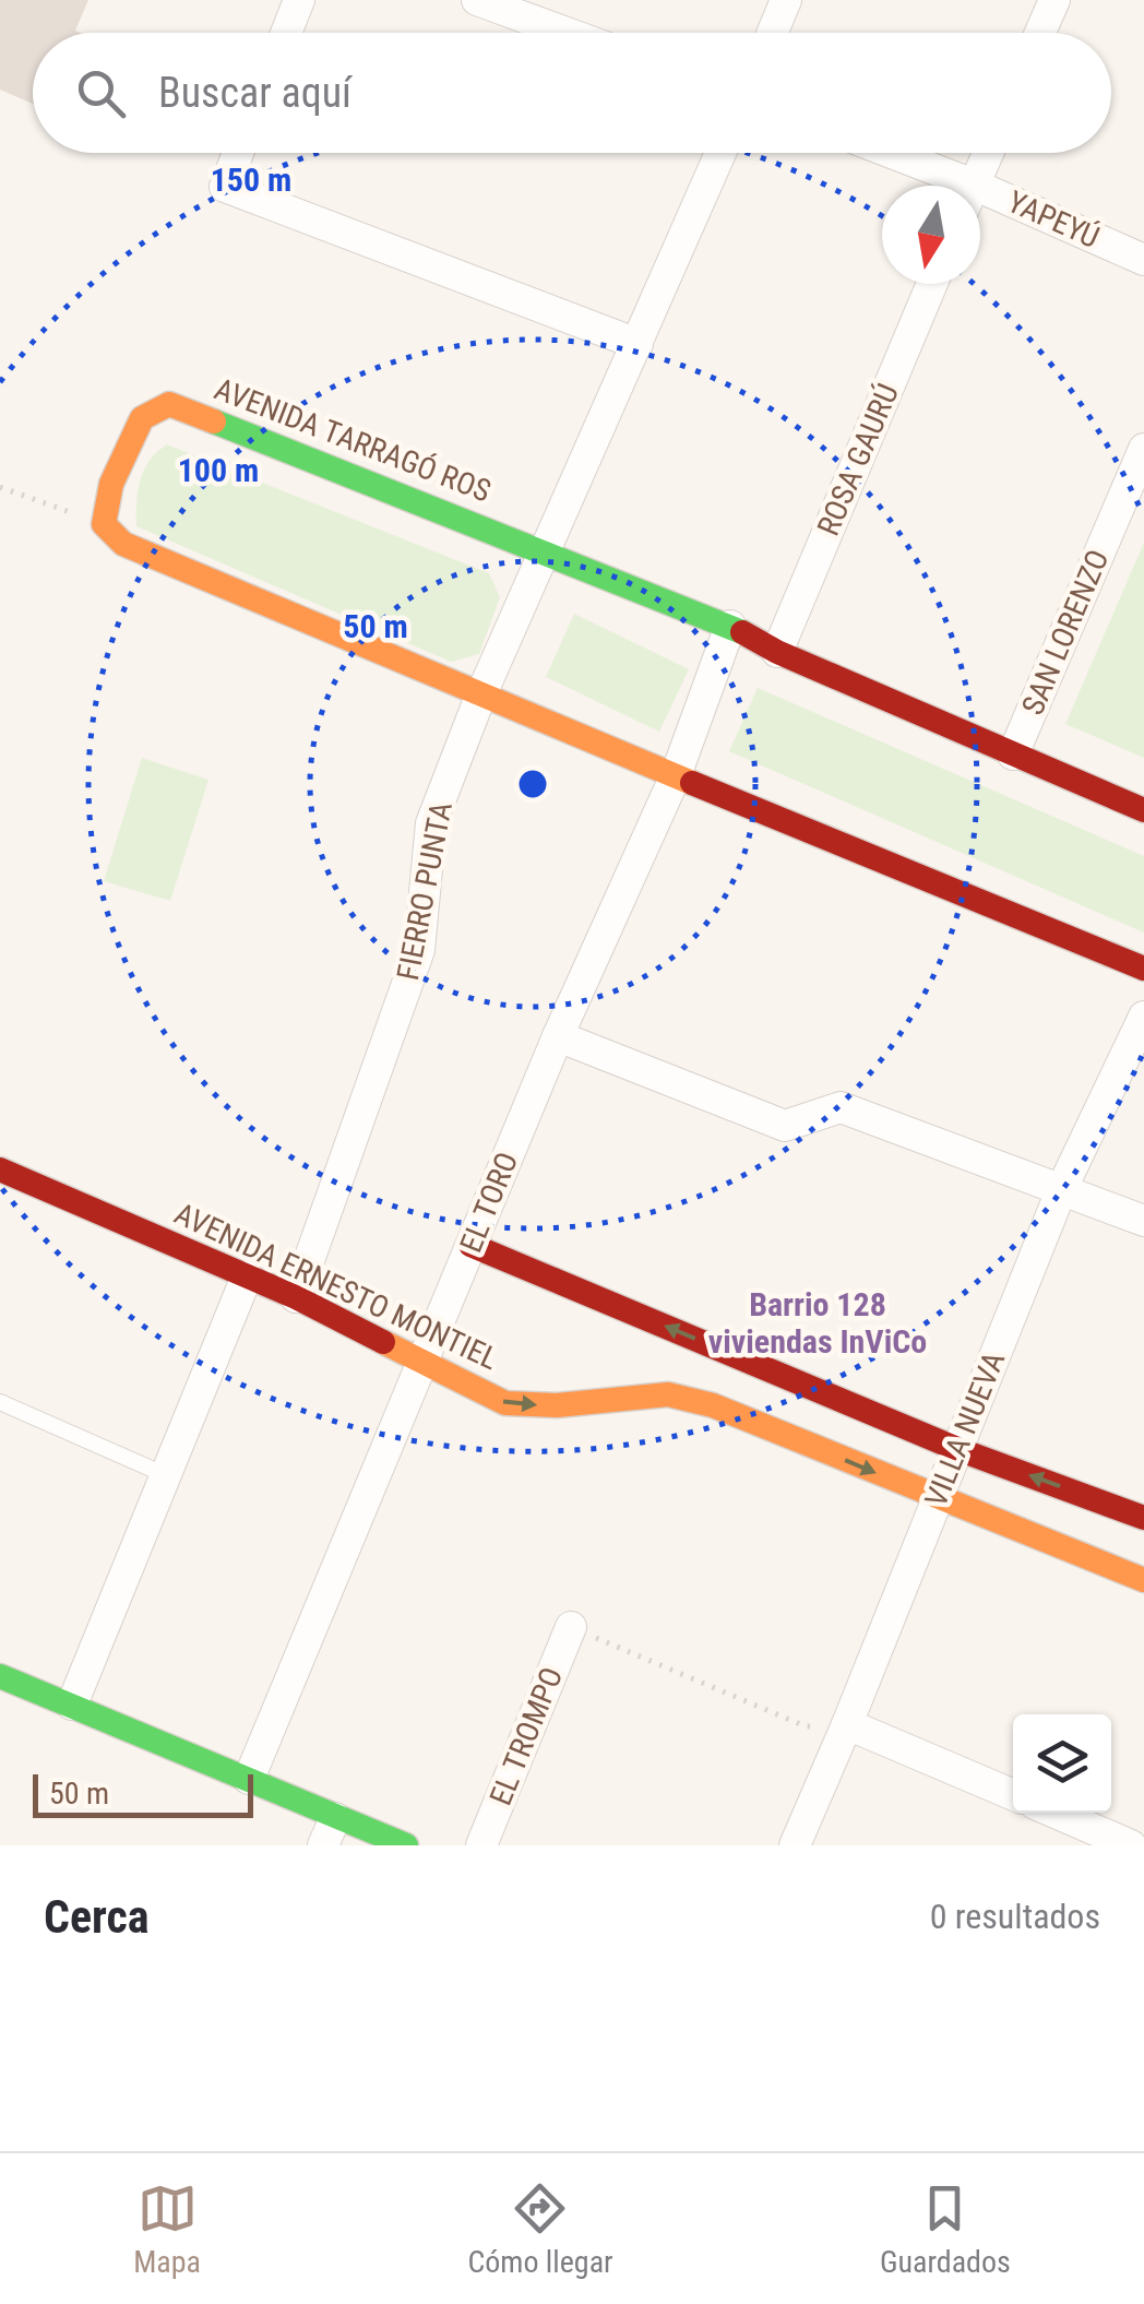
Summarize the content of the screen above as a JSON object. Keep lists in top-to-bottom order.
{
  "streets": {
    "street": [
      "YAPEYÚ",
      "AVENIDA TARRAGÓ ROS",
      "ROSA GAURÚ",
      "SAN LORENZO",
      "FIERRO PUNTA",
      "EL TORO",
      "AVENIDA ERNESTO MONTIEL",
      "VILLA NUEVA",
      "EL TROMPO"
    ]
  },
  "crossings": [
    ["AVENIDA TARRAGÓ ROS", "ROSA GAURÚ"],
    ["AVENIDA TARRAGÓ ROS", "SAN LORENZO"],
    ["AVENIDA TARRAGÓ ROS", "FIERRO PUNTA"],
    ["AVENIDA TARRAGÓ ROS", "EL TORO"],
    ["FIERRO PUNTA", "AVENIDA ERNESTO MONTIEL"],
    ["EL TORO", "AVENIDA ERNESTO MONTIEL"],
    ["AVENIDA ERNESTO MONTIEL", "VILLA NUEVA"]
  ],
  "districts": ["Barrio 128 viviendas InViCo"],
  "scale_bar": "50 m",
  "north": "bottom",
  "page": {
    "search": "Buscar aquí",
    "scale": "50 m",
    "heading": ["Cerca", "0 resultados"],
    "nav": ["Mapa", "Cómo llegar", "Guardados"]
  },
  "rings": ["150 m", "100 m", "50 m"]
}
